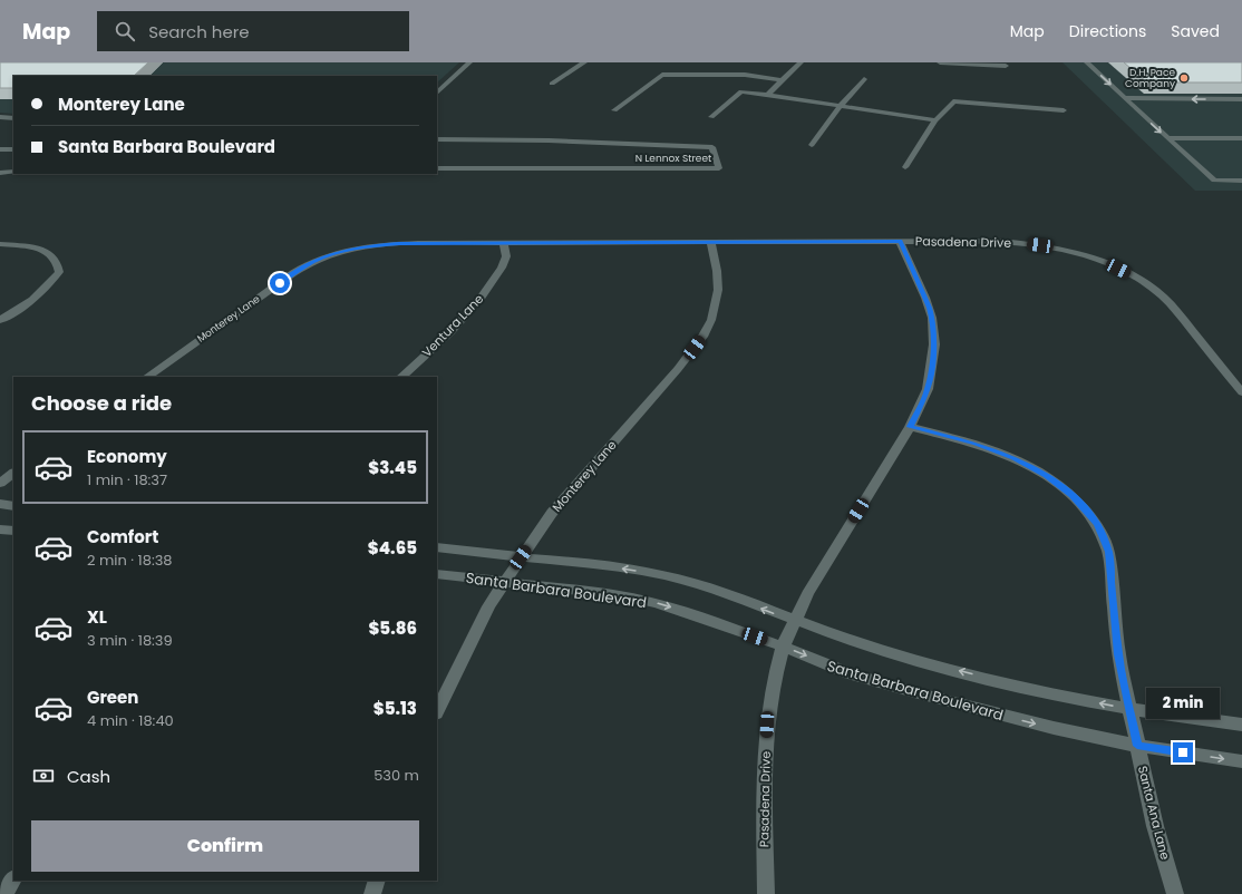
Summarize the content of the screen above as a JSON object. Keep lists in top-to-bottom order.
{
  "streets": {
    "street": [
      "N Lennox Street",
      "Pasadena Drive",
      "Monterey Lane",
      "Ventura Lane",
      "Santa Barbara Boulevard",
      "Santa Ana Lane"
    ]
  },
  "crossings": [
    ["Pasadena Drive", "Monterey Lane"],
    ["Pasadena Drive", "Santa Barbara Boulevard"],
    ["Pasadena Drive", "Santa Ana Lane"],
    ["Monterey Lane", "Ventura Lane"],
    ["Monterey Lane", "Santa Barbara Boulevard"],
    ["Santa Barbara Boulevard", "Santa Ana Lane"]
  ],
  "places": ["D.H. Pace Company"],
  "page": {
    "header": "Map",
    "search": "Search here",
    "nav": ["Map", "Directions", "Saved"],
    "banner": ["Monterey Lane", "Santa Barbara Boulevard"],
    "heading": "Choose a ride",
    "list": [
      {
        "name": "Economy",
        "note": "1 min · 18:37",
        "value": "$3.45"
      },
      {
        "name": "Comfort",
        "note": "2 min · 18:38",
        "value": "$4.65"
      },
      {
        "name": "XL",
        "note": "3 min · 18:39",
        "value": "$5.86"
      },
      {
        "name": "Green",
        "note": "4 min · 18:40",
        "value": "$5.13"
      }
    ],
    "bubble": "2 min",
    "pay": ["Cash", "530 m"],
    "buttons": "Confirm"
  }
}
